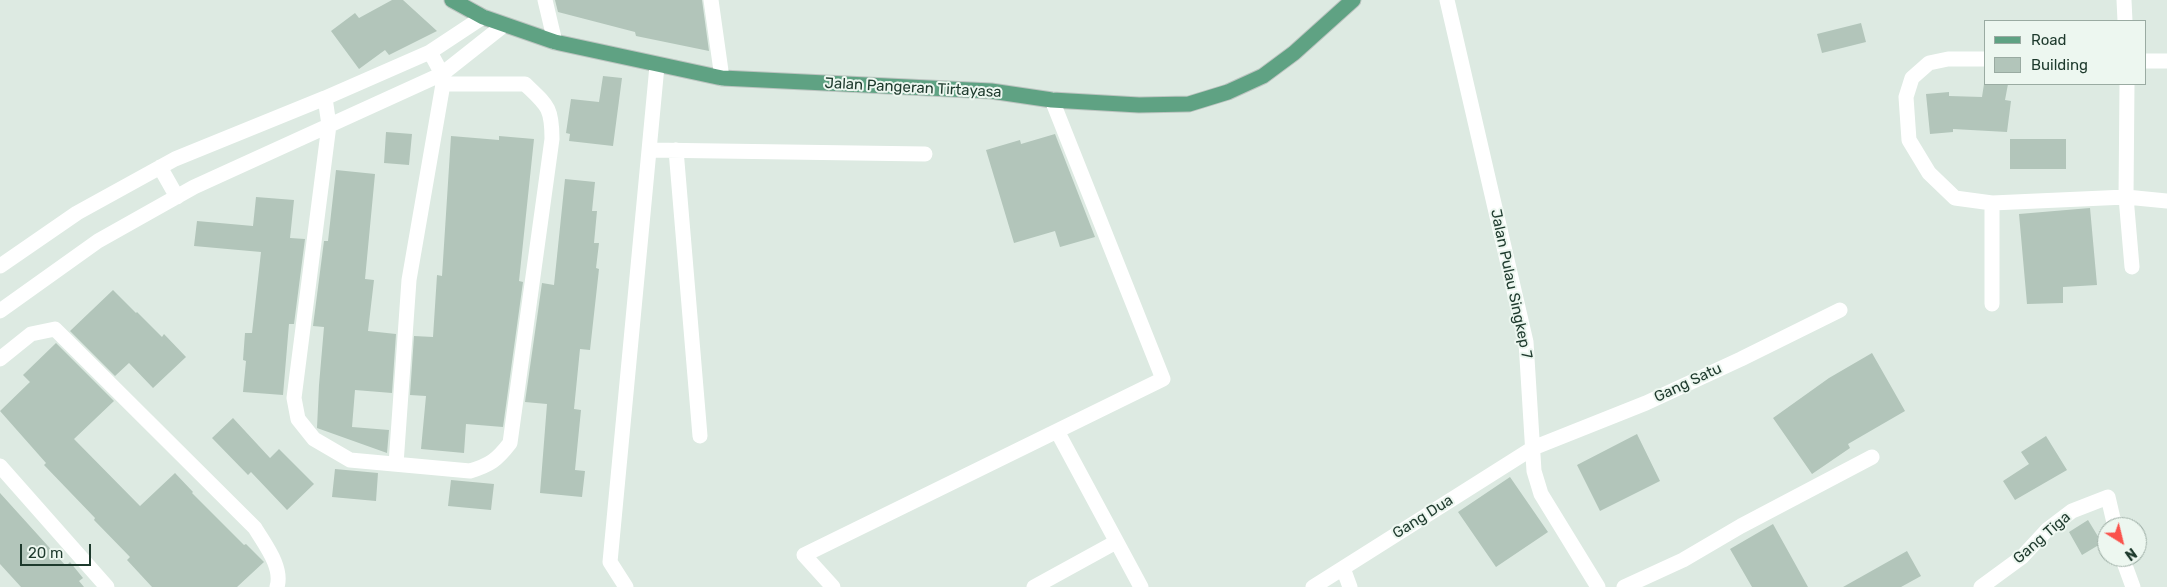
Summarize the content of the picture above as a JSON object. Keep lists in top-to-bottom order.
{
  "streets": {
    "main road": ["Jalan Pangeran Tirtayasa"],
    "street": [
      "Jalan Pulau Singkep 7",
      "Gang Satu",
      "Gang Dua",
      "Gang Tiga"
    ]
  },
  "crossings": [
    ["Jalan Pulau Singkep 7", "Gang Satu"],
    ["Jalan Pulau Singkep 7", "Gang Dua"],
    ["Gang Satu", "Gang Dua"]
  ],
  "legend": ["Road", "Building"],
  "scale_bar": "20 m",
  "north": "bottom right"
}
